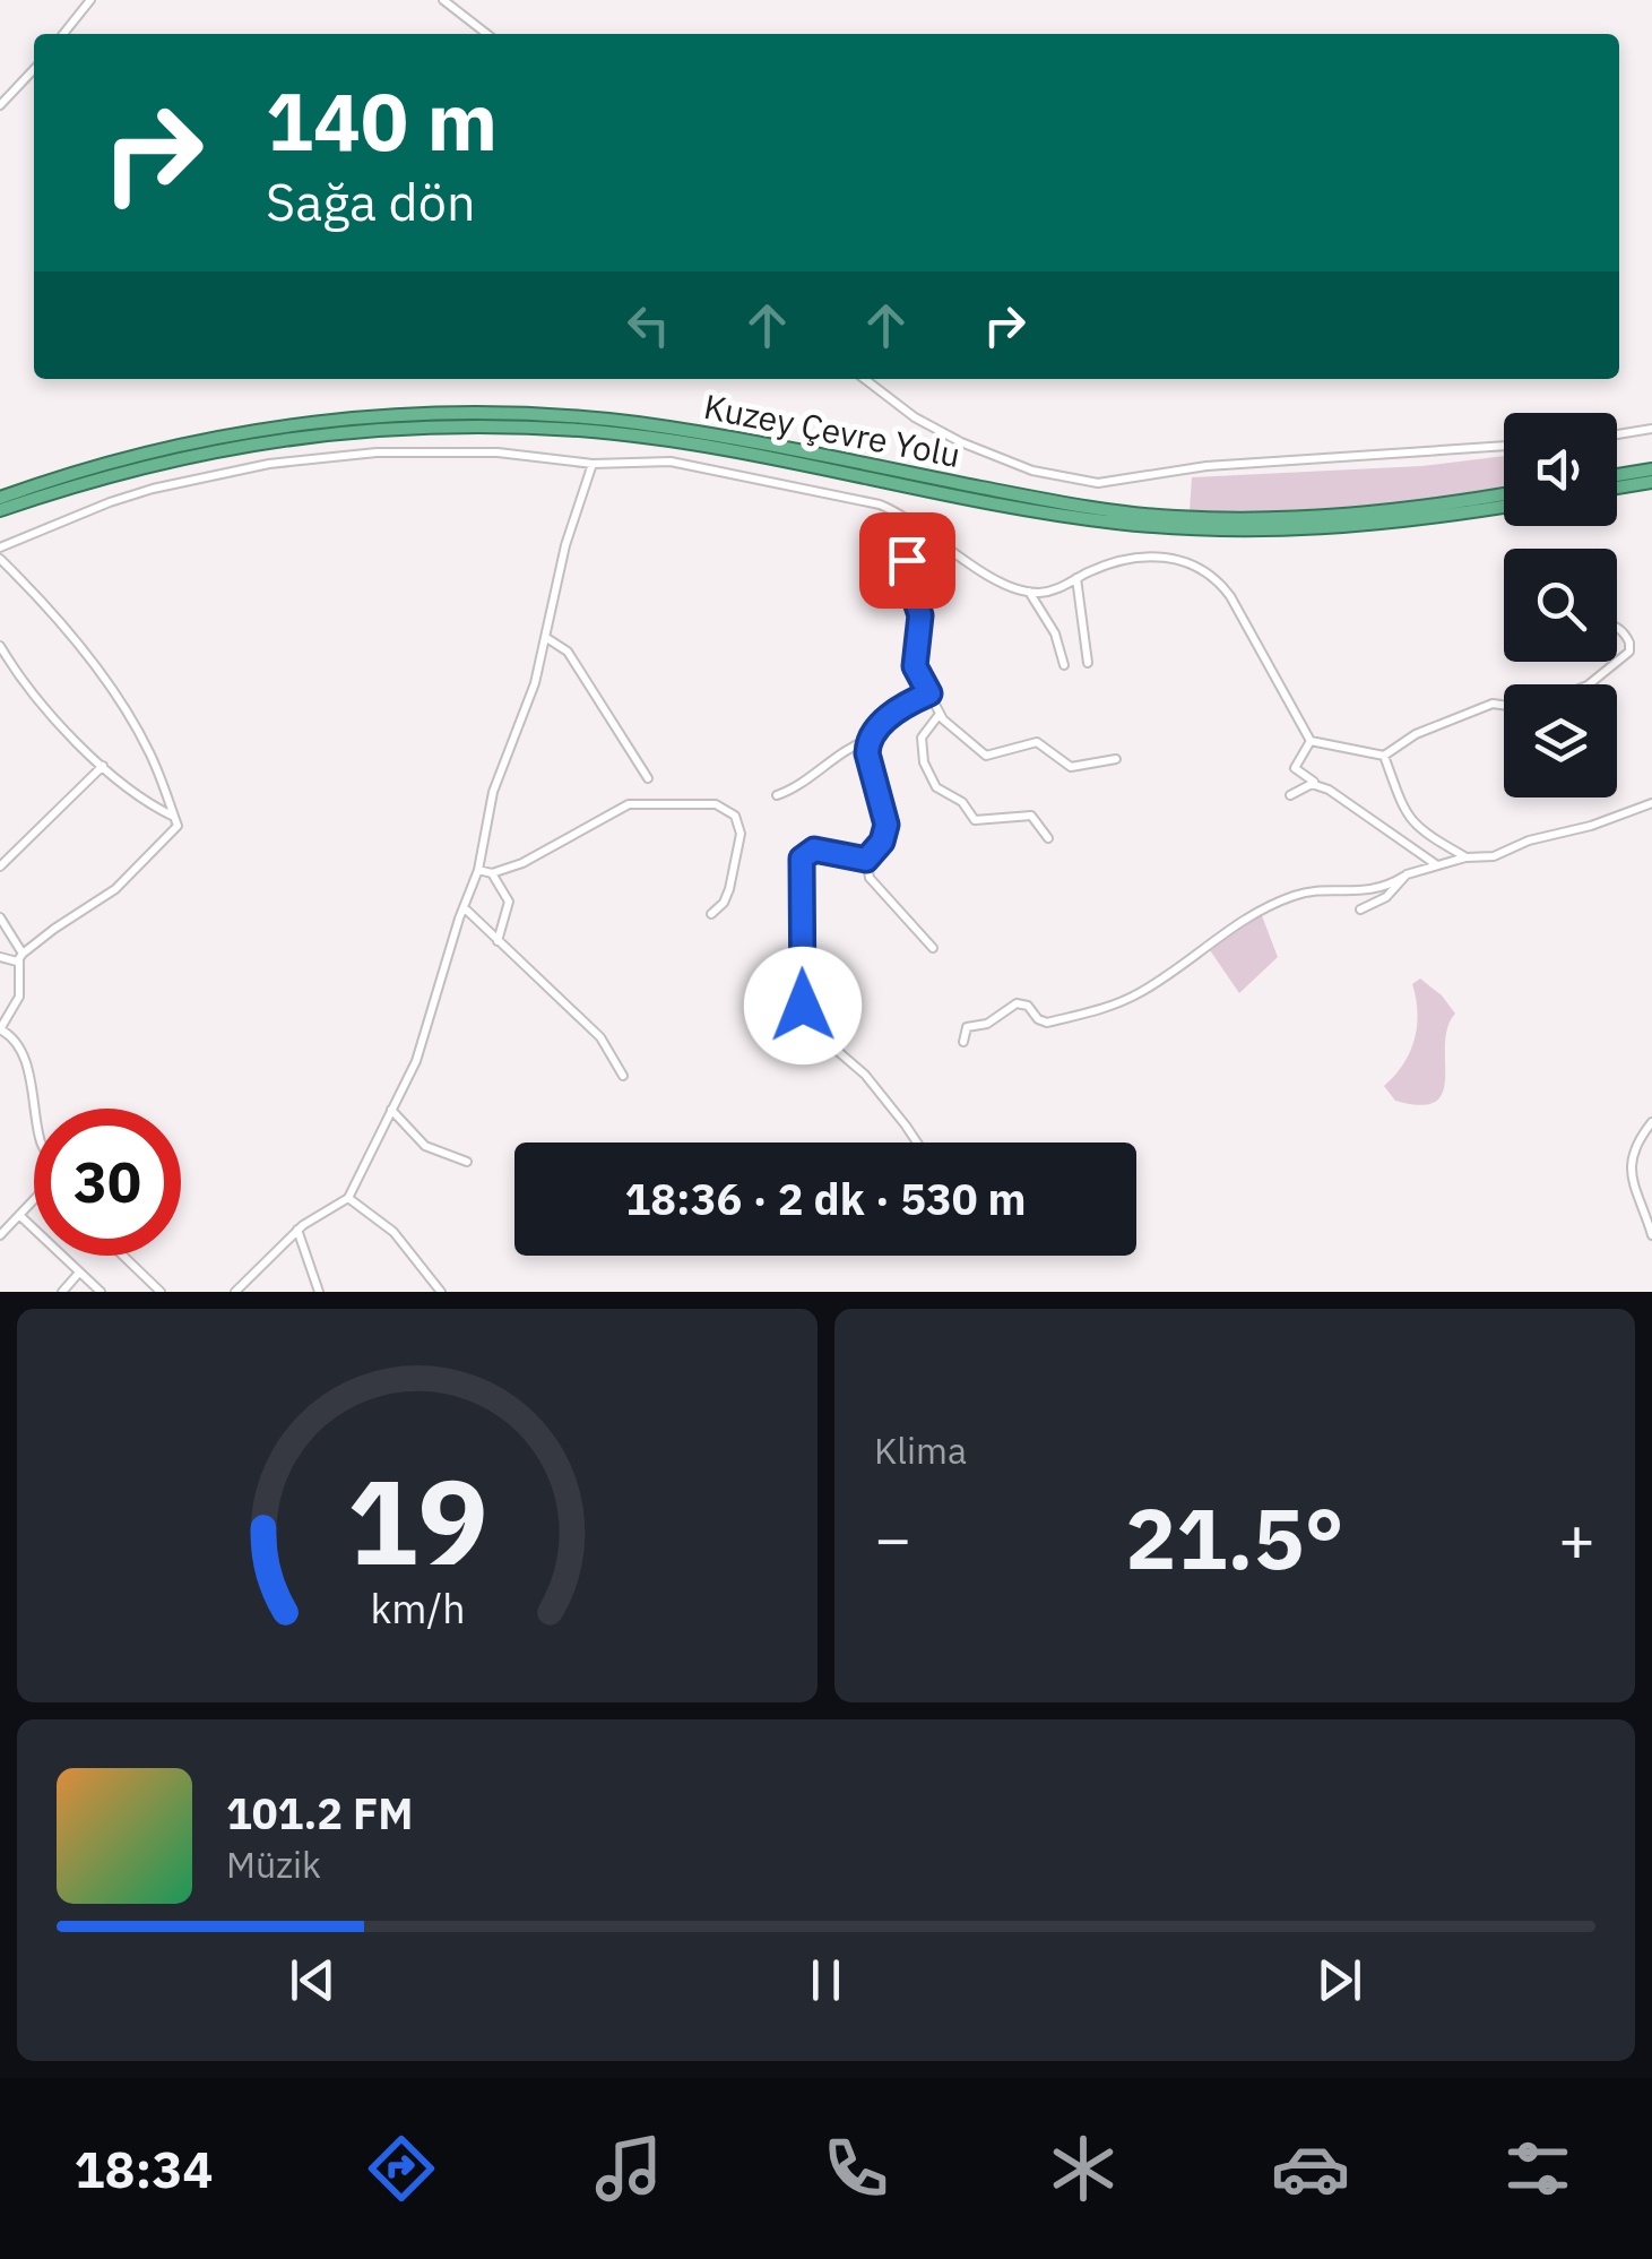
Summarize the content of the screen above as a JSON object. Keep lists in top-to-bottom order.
{
  "streets": {
    "highway": ["Kuzey Çevre Yolu"]
  },
  "page": {
    "turn": ["140 m", "Sağa dön"],
    "limit": "30",
    "trip": "18:36 · 2 dk · 530 m",
    "tile": "Klima",
    "heat": ["−", "21.5°", "+"],
    "song": ["101.2 FM", "Müzik"],
    "tabs": "18:34",
    "gauge": ["19", "km/h"]
  }
}
